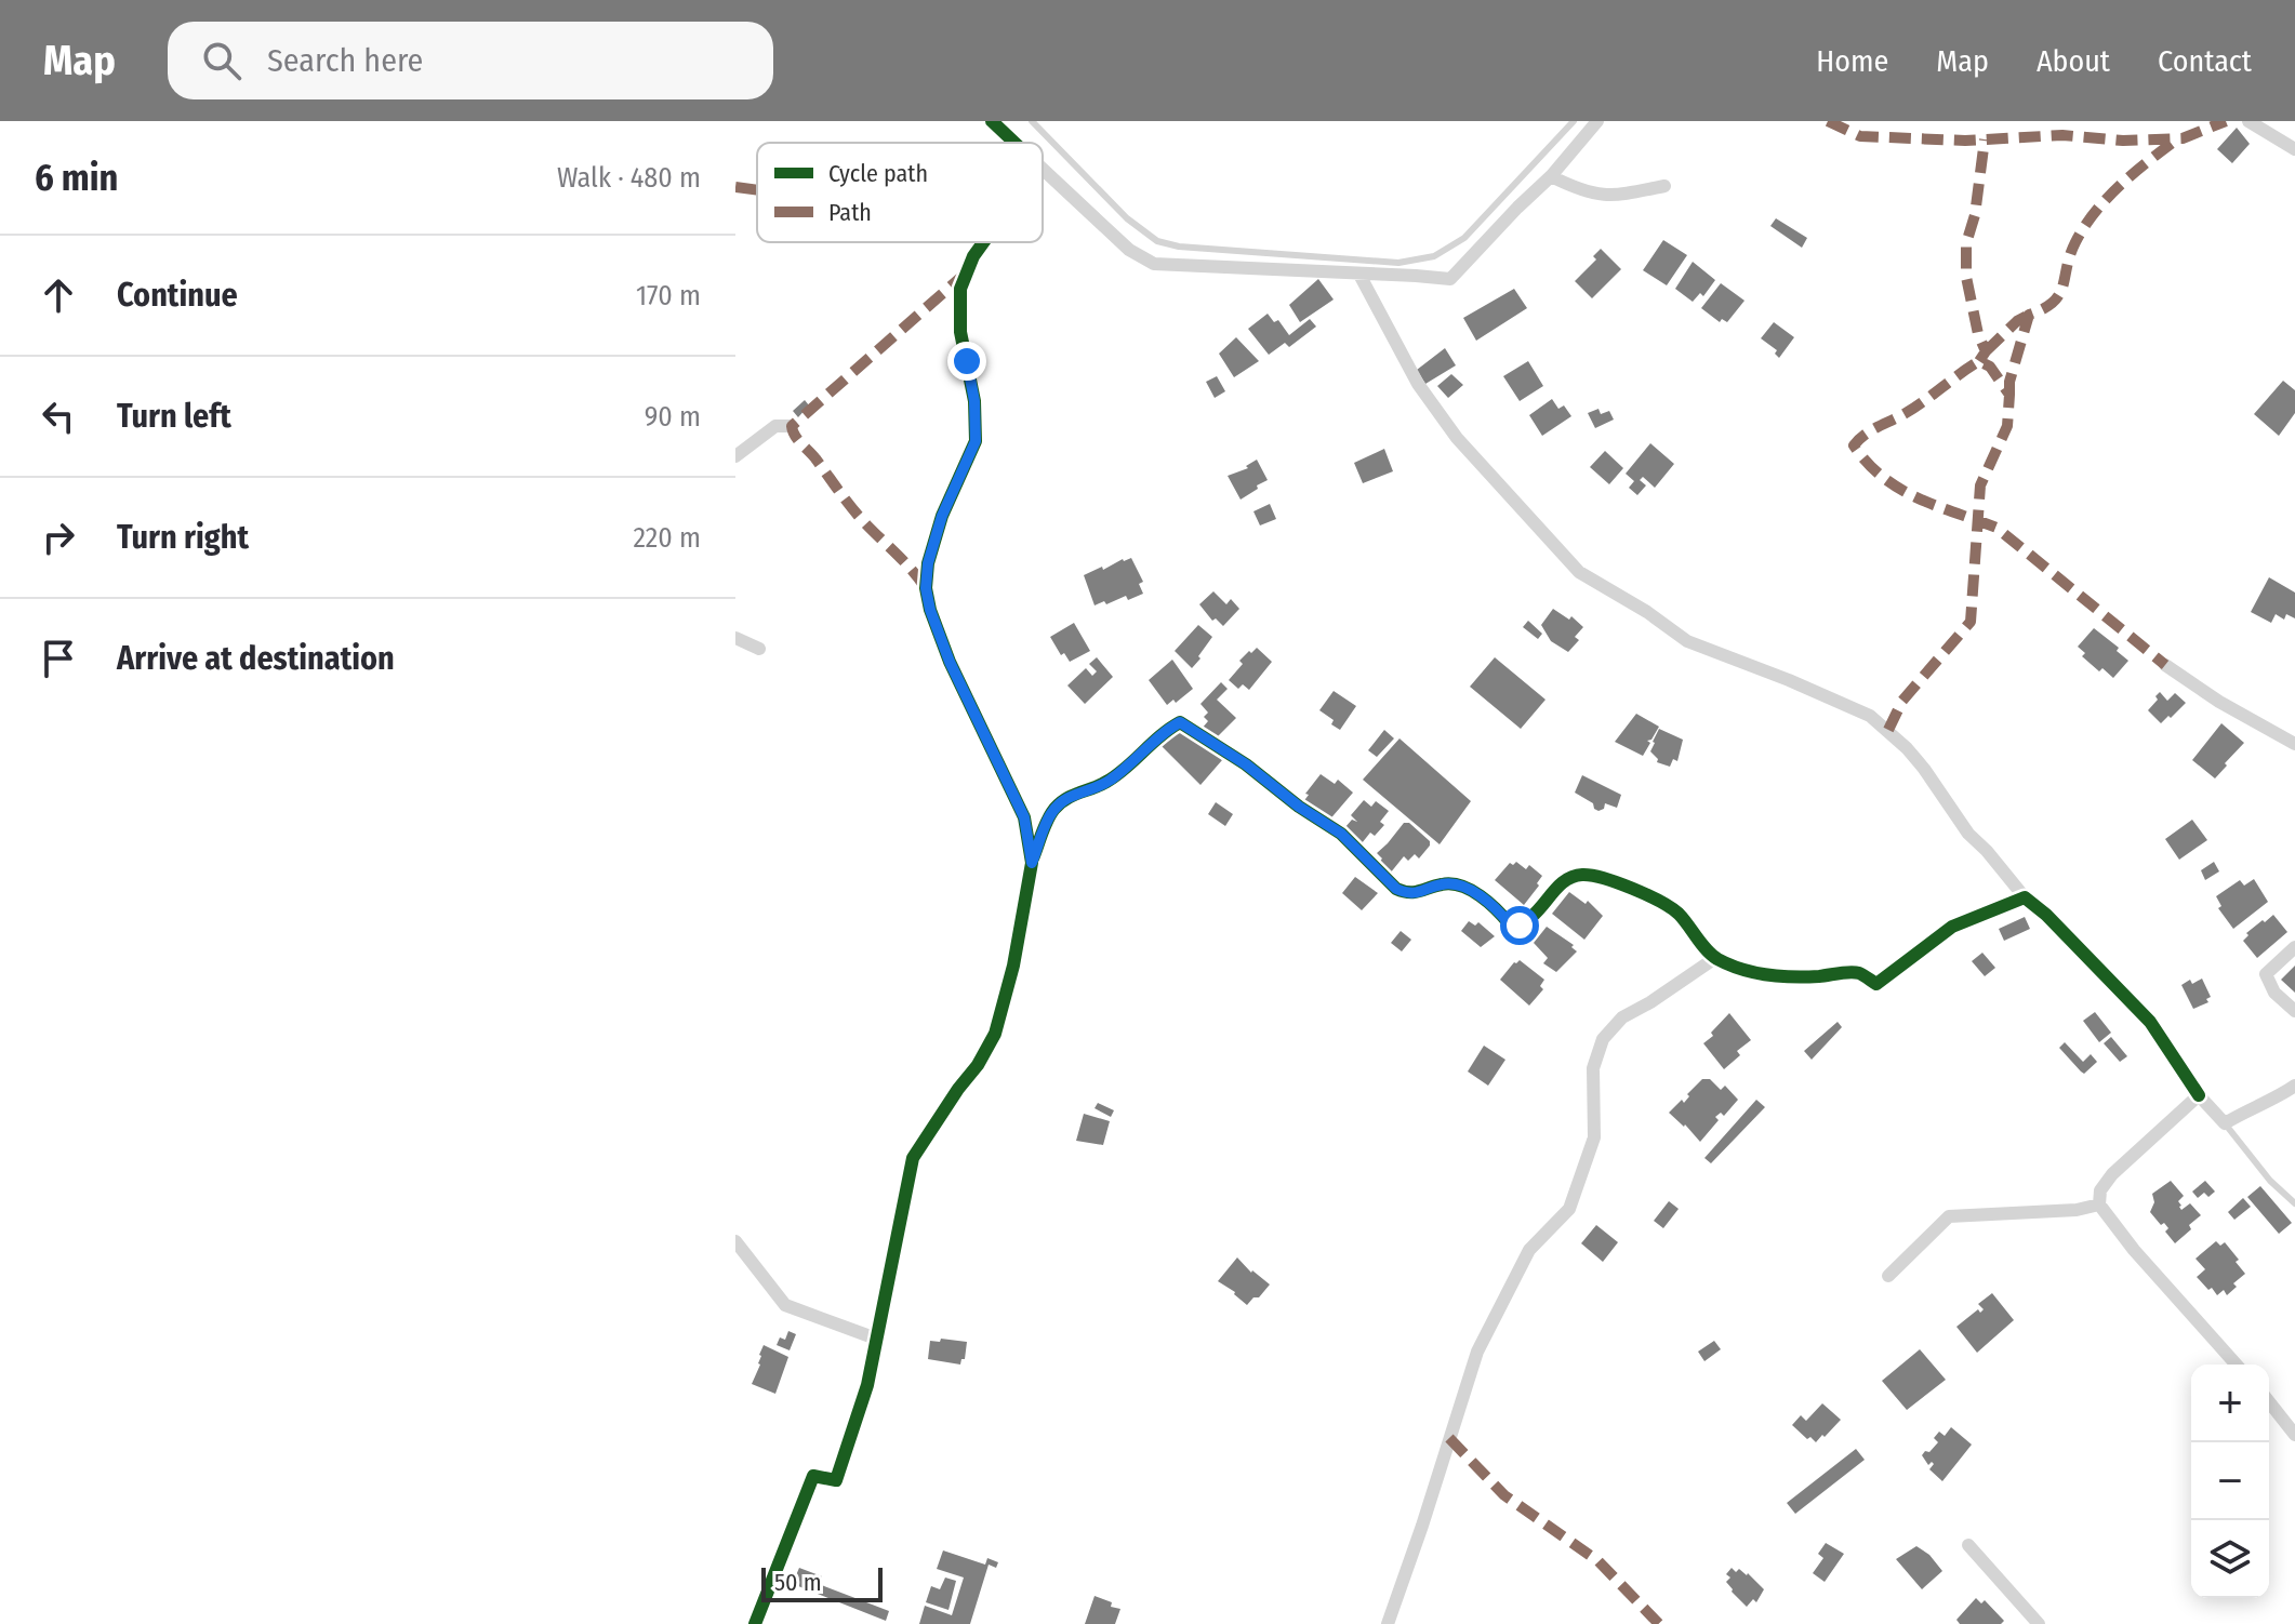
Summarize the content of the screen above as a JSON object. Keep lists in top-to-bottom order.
{
  "legend": ["Cycle path", "Path"],
  "scale_bar": "50 m",
  "page": {
    "header": "Map",
    "search": "Search here",
    "nav": [
      "Home",
      "Map",
      "About",
      "Contact"
    ],
    "heading": ["6 min", "Walk · 480 m"],
    "list": [
      ["Continue", "170 m"],
      ["Turn left", "90 m"],
      ["Turn right", "220 m"],
      "Arrive at destination"
    ],
    "map_buttons": ["+", "−"],
    "scale": "50 m"
  }
}
